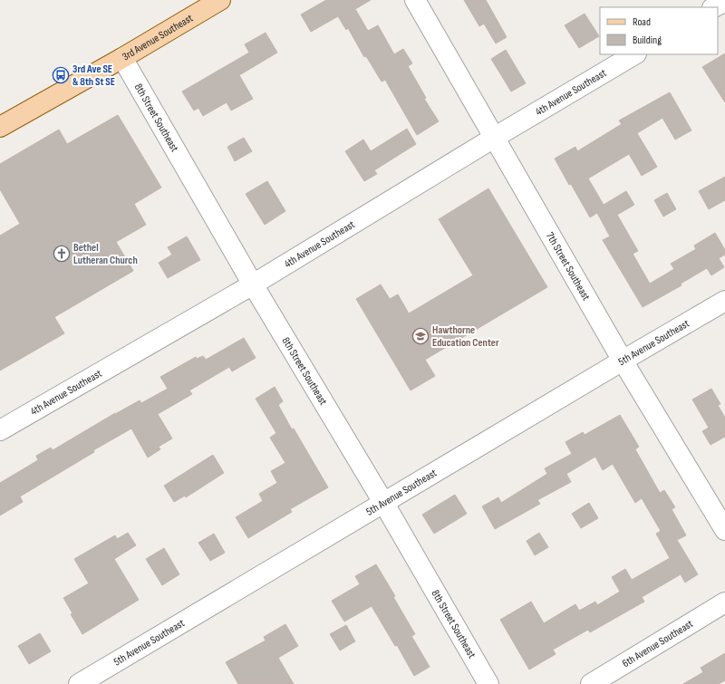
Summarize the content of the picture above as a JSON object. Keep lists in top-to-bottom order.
{
  "streets": {
    "main road": ["3rd Avenue Southeast"],
    "street": [
      "4th Avenue Southeast",
      "8th Street Southeast",
      "7th Street Southeast",
      "5th Avenue Southeast",
      "6th Avenue Southeast"
    ]
  },
  "crossings": [
    ["3rd Avenue Southeast", "8th Street Southeast"],
    ["4th Avenue Southeast", "8th Street Southeast"],
    ["4th Avenue Southeast", "7th Street Southeast"],
    ["8th Street Southeast", "5th Avenue Southeast"],
    ["7th Street Southeast", "5th Avenue Southeast"]
  ],
  "places": {
    "bus stop": ["3rd Ave SE & 8th St SE"],
    "church": ["Bethel Lutheran Church"],
    "school or university": ["Hawthorne Education Center"]
  },
  "legend": ["Road", "Building"]
}
